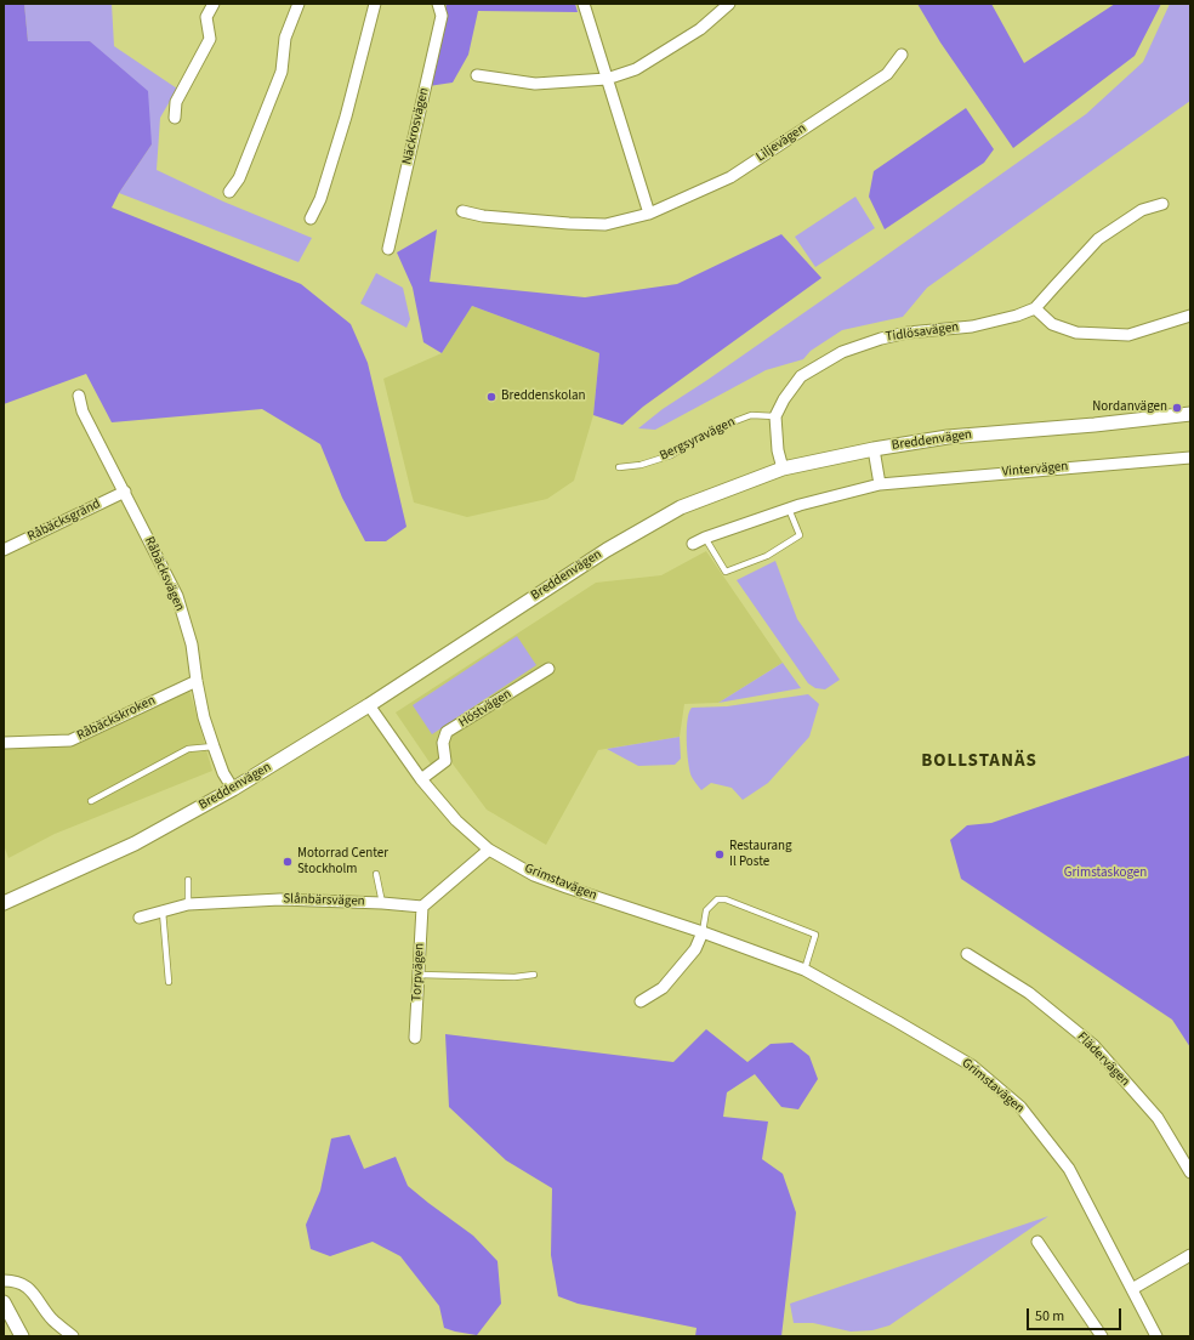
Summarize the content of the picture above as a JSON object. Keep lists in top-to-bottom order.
{
  "streets": {
    "street": [
      "Näckrosvägen",
      "Liljevägen",
      "Tidlösavägen",
      "Breddenvägen",
      "Vintervägen",
      "Råbäcksgränd",
      "Råbäcksvägen",
      "Höstvägen",
      "Råbäckskroken",
      "Grimstavägen",
      "Slånbärsvägen",
      "Torpvägen",
      "Flädervägen"
    ],
    "lane": ["Bergsyravägen"]
  },
  "crossings": [
    ["Tidlösavägen", "Bergsyravägen"],
    ["Breddenvägen", "Råbäcksvägen"],
    ["Breddenvägen", "Grimstavägen"],
    ["Råbäcksgränd", "Råbäcksvägen"],
    ["Råbäcksvägen", "Råbäckskroken"],
    ["Höstvägen", "Grimstavägen"],
    ["Slånbärsvägen", "Torpvägen"]
  ],
  "districts": ["BOLLSTANÄS"],
  "parks": ["Grimstaskogen"],
  "places": [
    "Breddenskolan",
    "Nordanvägen",
    "Restaurang Il Poste",
    "Motorrad Center Stockholm"
  ],
  "scale_bar": "50 m"
}
